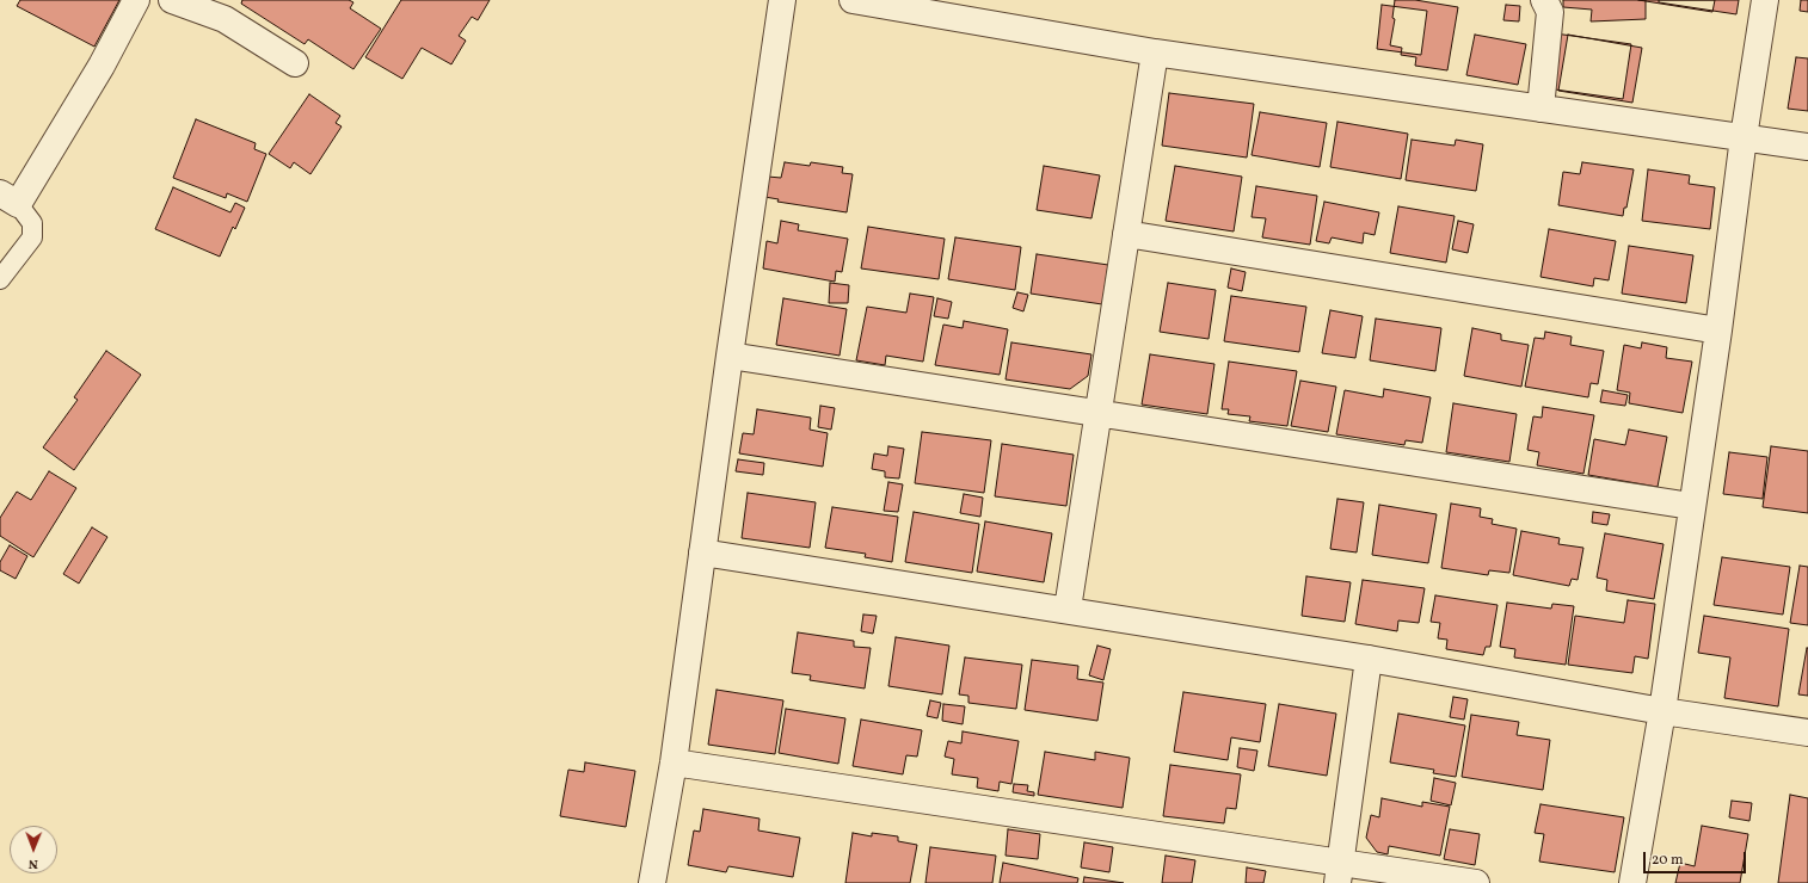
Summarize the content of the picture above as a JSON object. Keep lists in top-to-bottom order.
{
  "scale_bar": "20 m",
  "north": "bottom"
}
